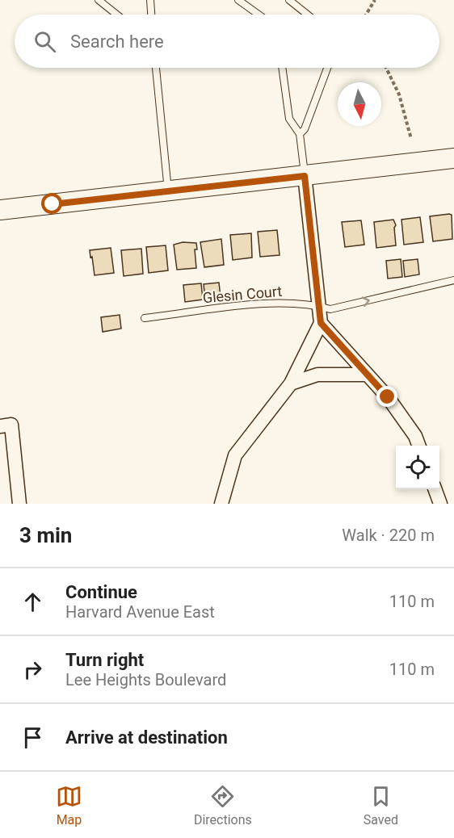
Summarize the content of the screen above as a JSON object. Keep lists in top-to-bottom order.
{
  "streets": {
    "lane": ["Glesin Court"]
  },
  "one_way": ["Glesin Court"],
  "north": "bottom",
  "page": {
    "search": "Search here",
    "heading": ["3 min", "Walk · 220 m"],
    "list": [
      ["Continue", "Harvard Avenue East", "110 m"],
      ["Turn right", "Lee Heights Boulevard", "110 m"],
      "Arrive at destination"
    ],
    "nav": ["Map", "Directions", "Saved"]
  }
}
